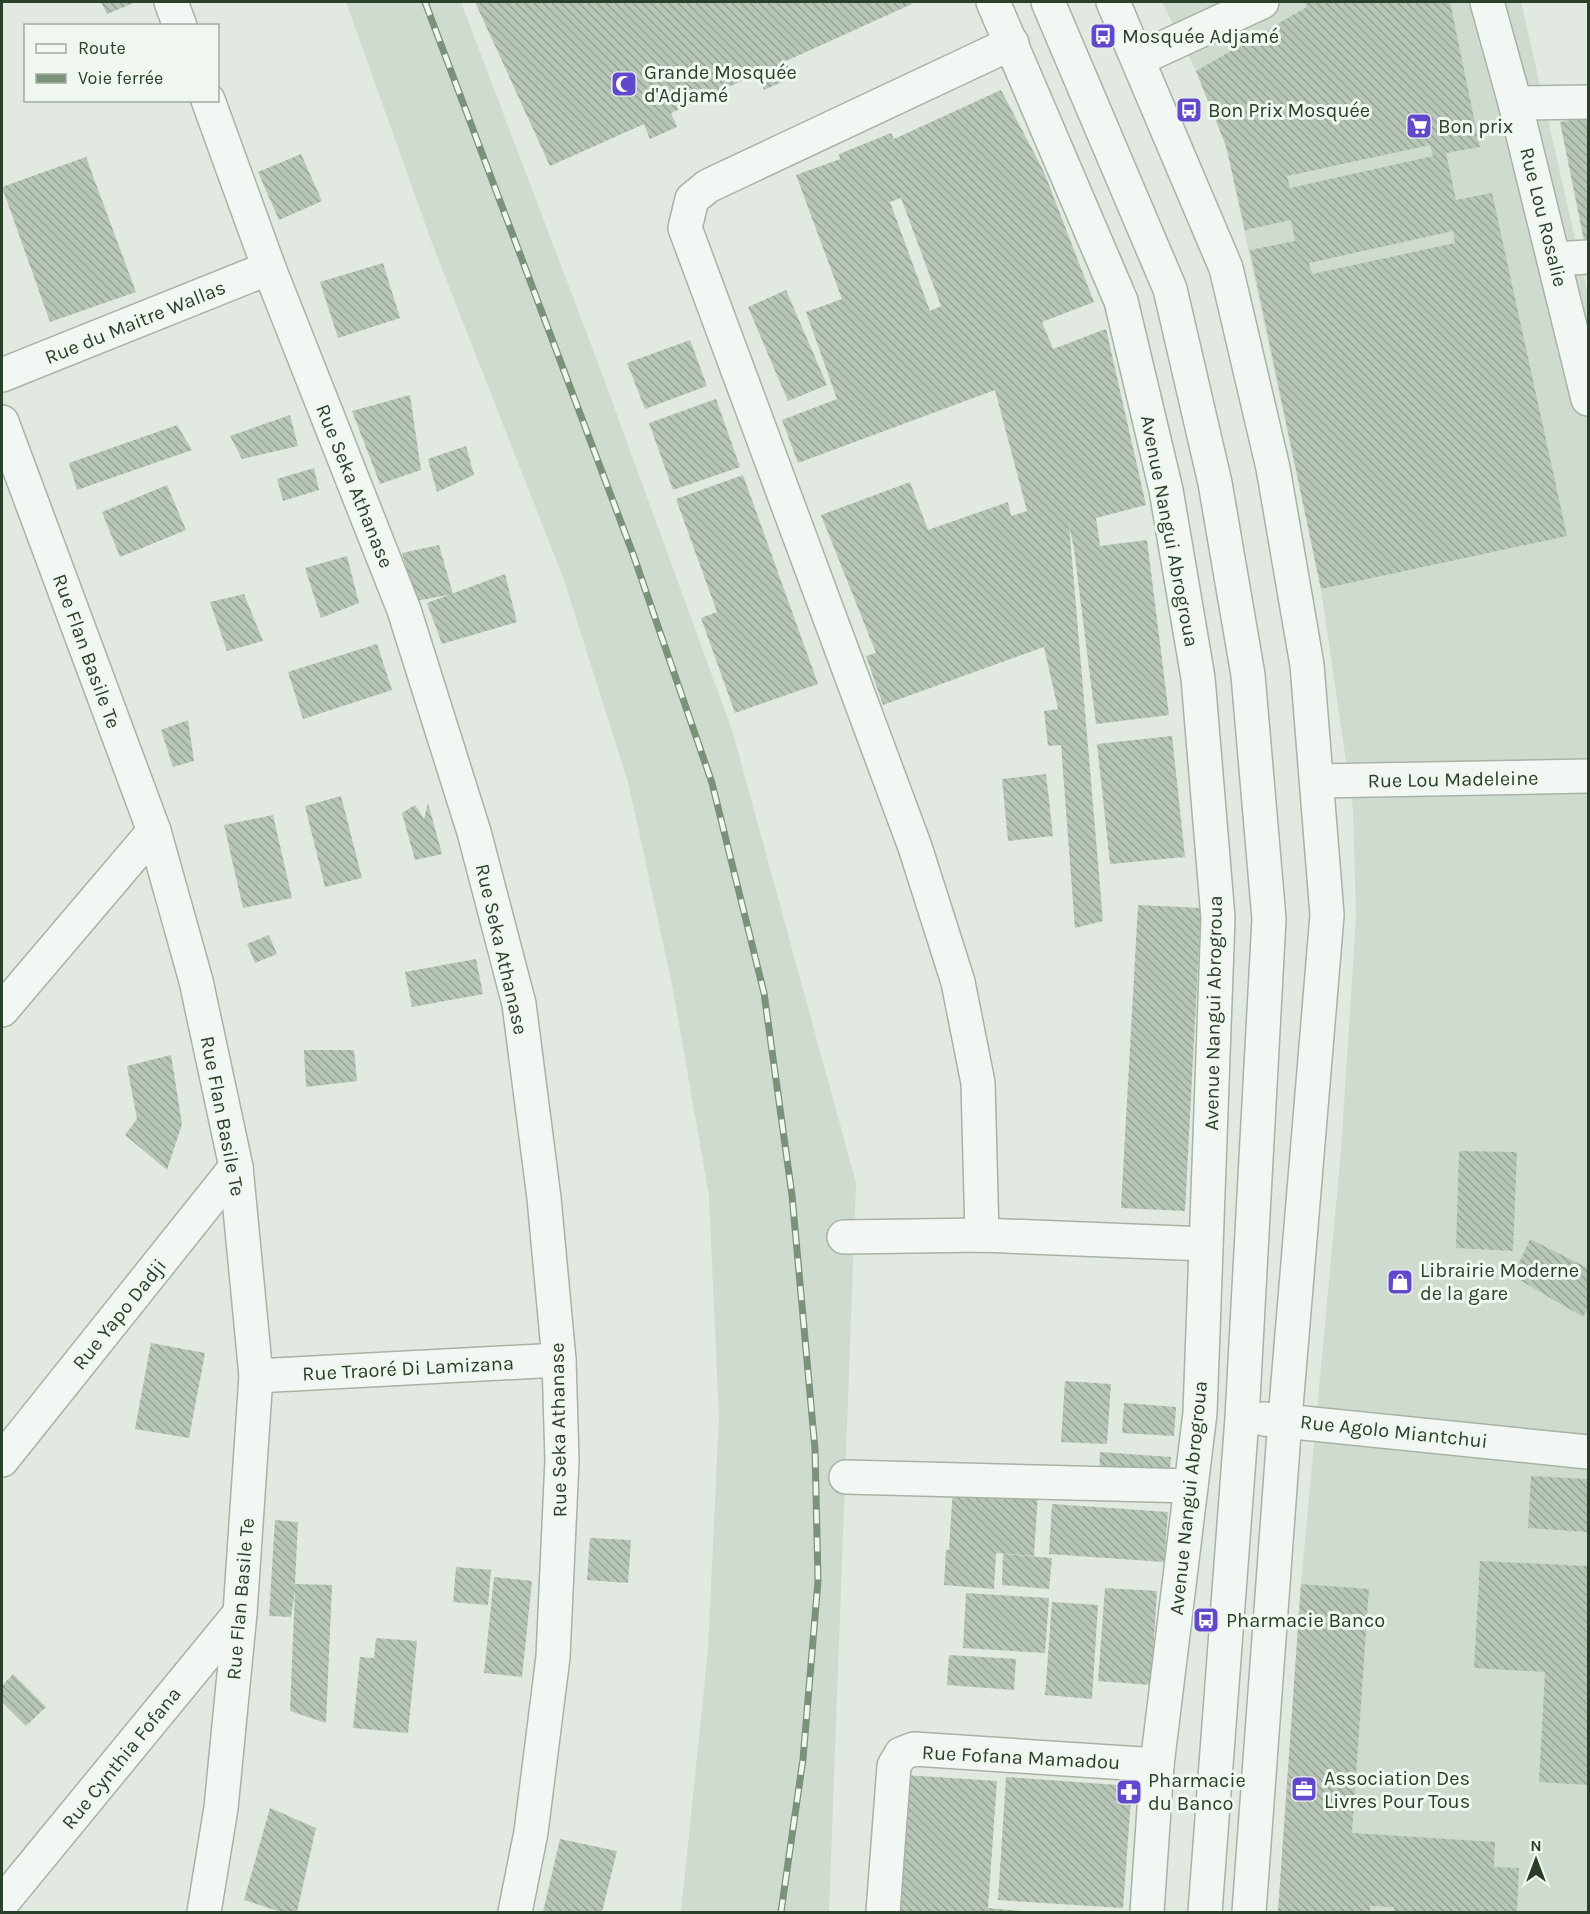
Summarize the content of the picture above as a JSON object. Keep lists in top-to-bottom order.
{
  "streets": {
    "street": [
      "Rue Lou Rosalie",
      "Rue du Maitre Wallas",
      "Rue Seka Athanase",
      "Avenue Nangui Abrogroua",
      "Rue Flan Basile Te",
      "Rue Lou Madeleine",
      "Rue Yapo Dadji",
      "Rue Traoré Di Lamizana",
      "Rue Agolo Miantchui",
      "Rue Fofana Mamadou",
      "Rue Cynthia Fofana"
    ]
  },
  "crossings": [
    ["Rue du Maitre Wallas", "Rue Seka Athanase"],
    ["Rue Seka Athanase", "Rue Traoré Di Lamizana"],
    ["Avenue Nangui Abrogroua", "Rue Agolo Miantchui"],
    ["Avenue Nangui Abrogroua", "Rue Fofana Mamadou"],
    ["Rue Flan Basile Te", "Rue Yapo Dadji"],
    ["Rue Flan Basile Te", "Rue Traoré Di Lamizana"],
    ["Rue Flan Basile Te", "Rue Cynthia Fofana"]
  ],
  "places": {
    "bus stop": ["Mosquée Adjamé", "Bon Prix Mosquée", "Pharmacie Banco"],
    "mosque": ["Grande Mosquée d'Adjamé"],
    "supermarket": ["Bon prix"],
    "shop": ["Librairie Moderne de la gare"],
    "office": ["Association Des Livres Pour Tous"],
    "pharmacy": ["Pharmacie du Banco"]
  },
  "legend": ["Route", "Voie ferrée"],
  "north": "top"
}
